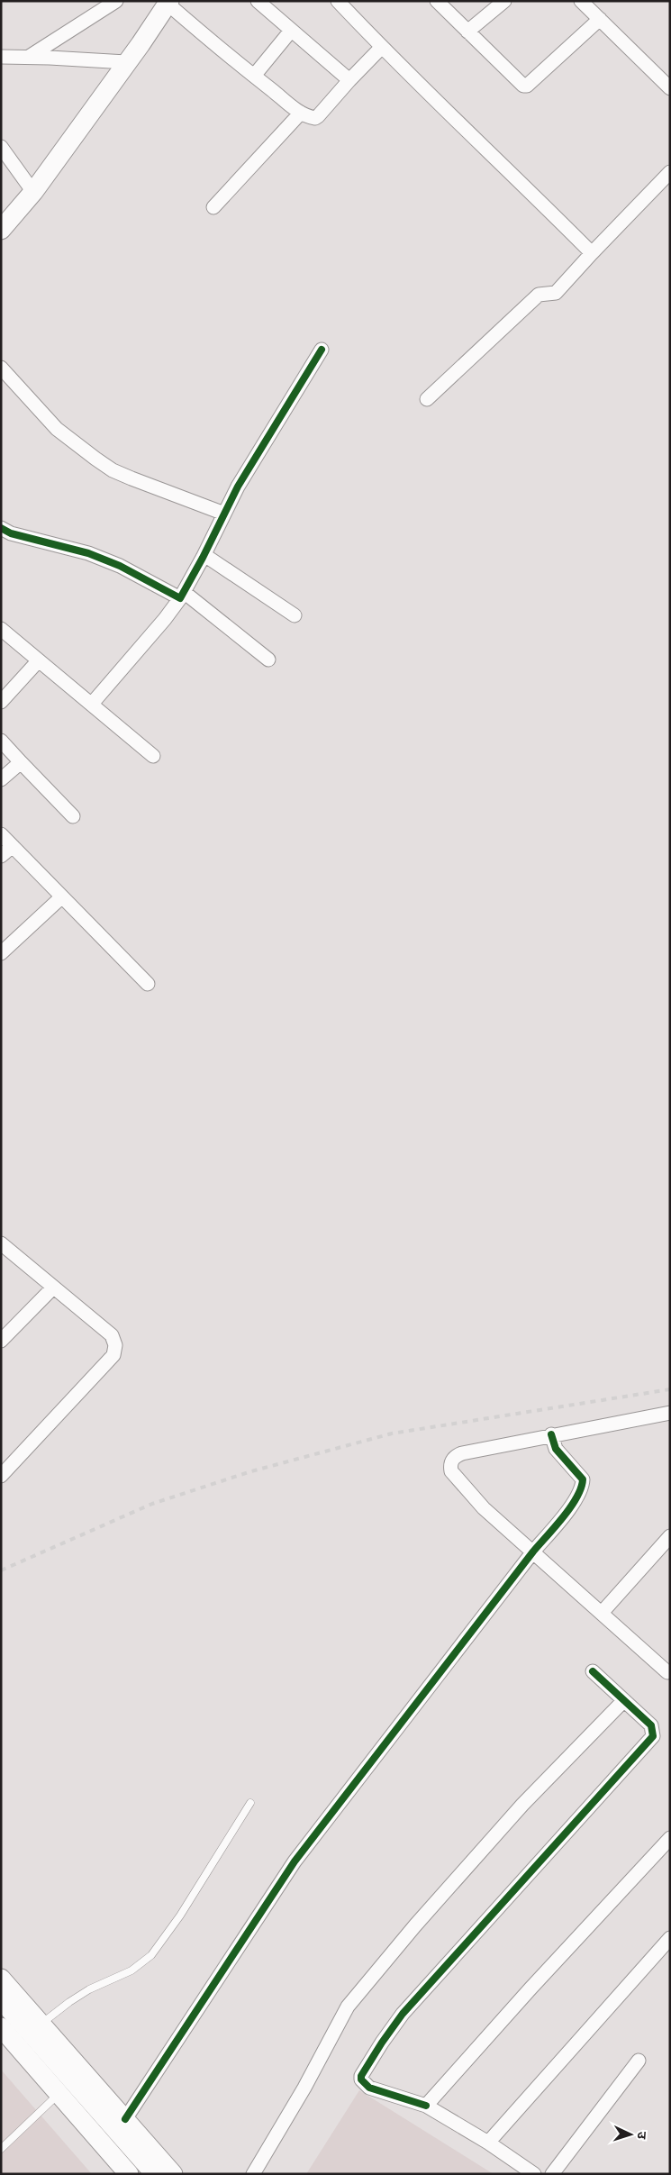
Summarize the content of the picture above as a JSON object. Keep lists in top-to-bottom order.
{
  "north": "right"
}
